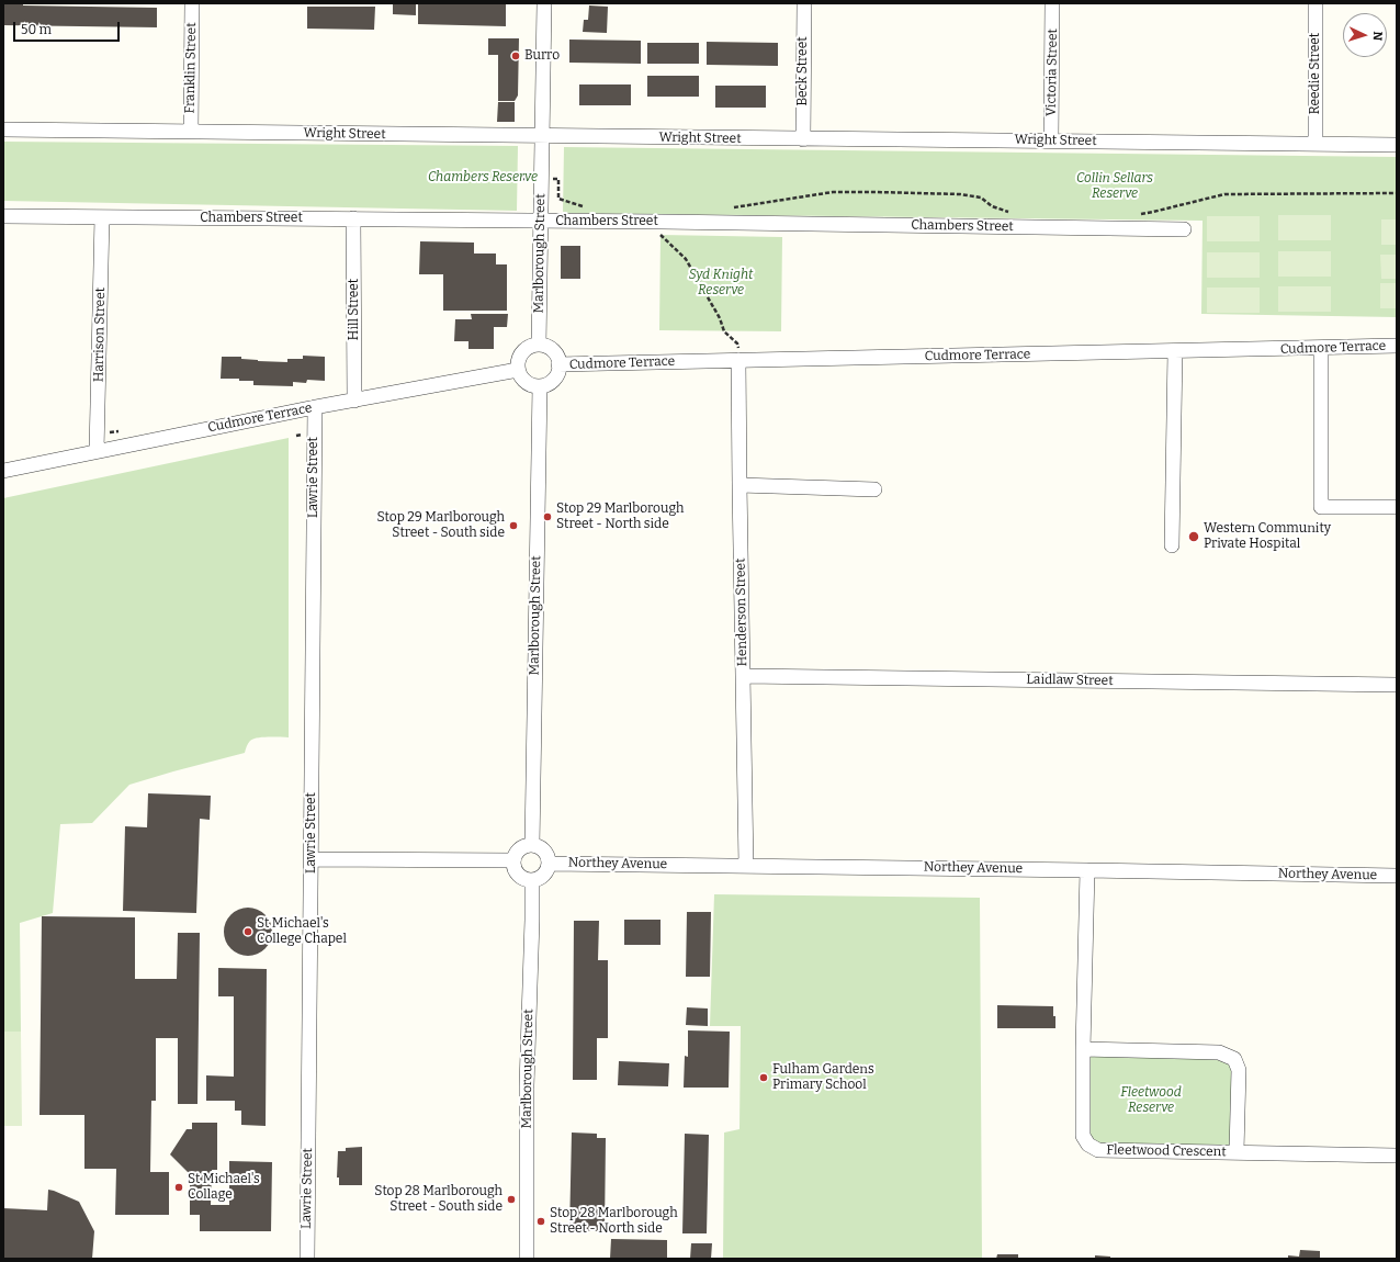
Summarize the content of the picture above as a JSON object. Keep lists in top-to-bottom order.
{
  "streets": {
    "street": [
      "Franklin Street",
      "Beck Street",
      "Victoria Street",
      "Reedie Street",
      "Wright Street",
      "Chambers Street",
      "Marlborough Street",
      "Hill Street",
      "Harrison Street",
      "Cudmore Terrace",
      "Lawrie Street",
      "Henderson Street",
      "Laidlaw Street",
      "Northey Avenue",
      "Fleetwood Crescent"
    ]
  },
  "crossings": [
    ["Franklin Street", "Wright Street"],
    ["Beck Street", "Wright Street"],
    ["Victoria Street", "Wright Street"],
    ["Reedie Street", "Wright Street"],
    ["Wright Street", "Marlborough Street"],
    ["Chambers Street", "Marlborough Street"],
    ["Chambers Street", "Hill Street"],
    ["Chambers Street", "Harrison Street"],
    ["Marlborough Street", "Cudmore Terrace"],
    ["Marlborough Street", "Northey Avenue"],
    ["Hill Street", "Cudmore Terrace"],
    ["Harrison Street", "Cudmore Terrace"],
    ["Cudmore Terrace", "Lawrie Street"],
    ["Cudmore Terrace", "Henderson Street"],
    ["Henderson Street", "Laidlaw Street"],
    ["Henderson Street", "Northey Avenue"],
    ["Northey Avenue", "Fleetwood Crescent"]
  ],
  "parks": [
    "Chambers Reserve",
    "Collin Sellars Reserve",
    "Syd Knight Reserve",
    "Fleetwood Reserve"
  ],
  "places": [
    "Burro",
    "Stop 29 Marlborough Street - North side",
    "Stop 29 Marlborough Street - South side",
    "Western Community Private Hospital",
    "St Michael's College Chapel",
    "Fulham Gardens Primary School",
    "St Michael's Collage",
    "Stop 28 Marlborough Street - South side",
    "Stop 28 Marlborough Street - North side"
  ],
  "scale_bar": "50 m",
  "north": "right"
}
